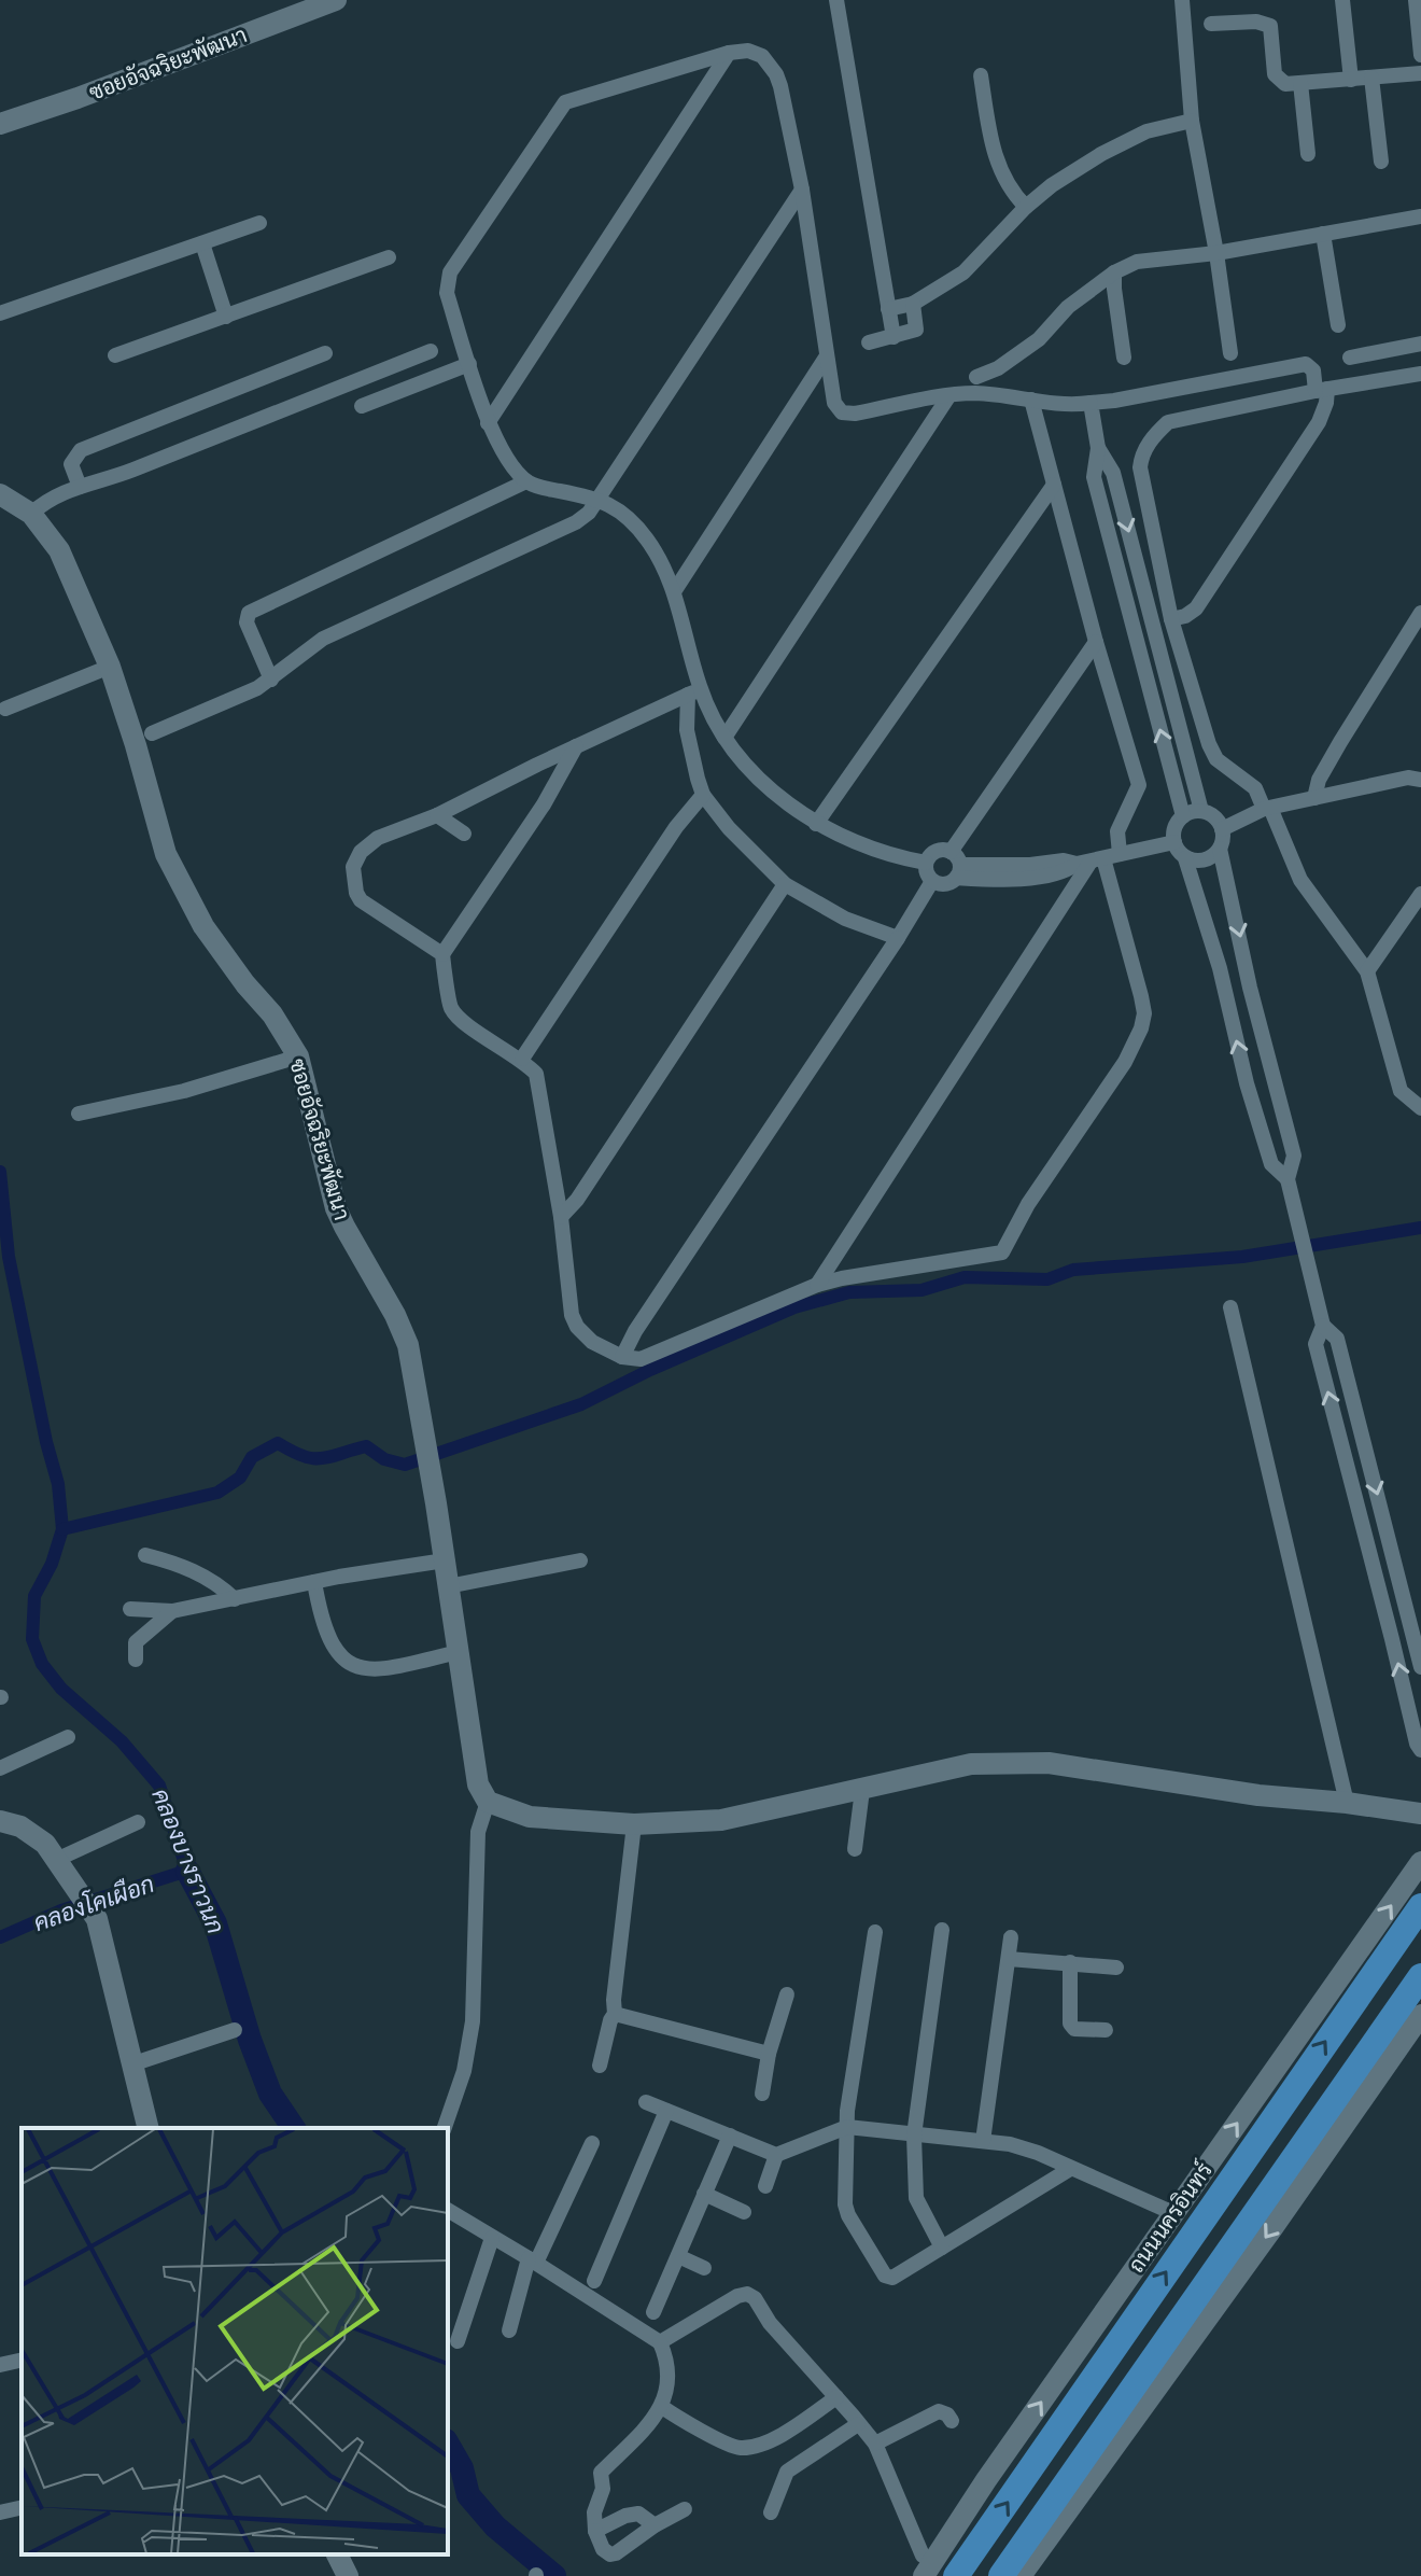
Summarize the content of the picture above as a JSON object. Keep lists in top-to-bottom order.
{
  "streets": {
    "main road": ["ถนนนครอินทร์"],
    "street": ["ซอยอัจฉริยะพัฒนา"]
  },
  "water": ["คลองบางราวนก", "คลองโคเผือก"]
}
